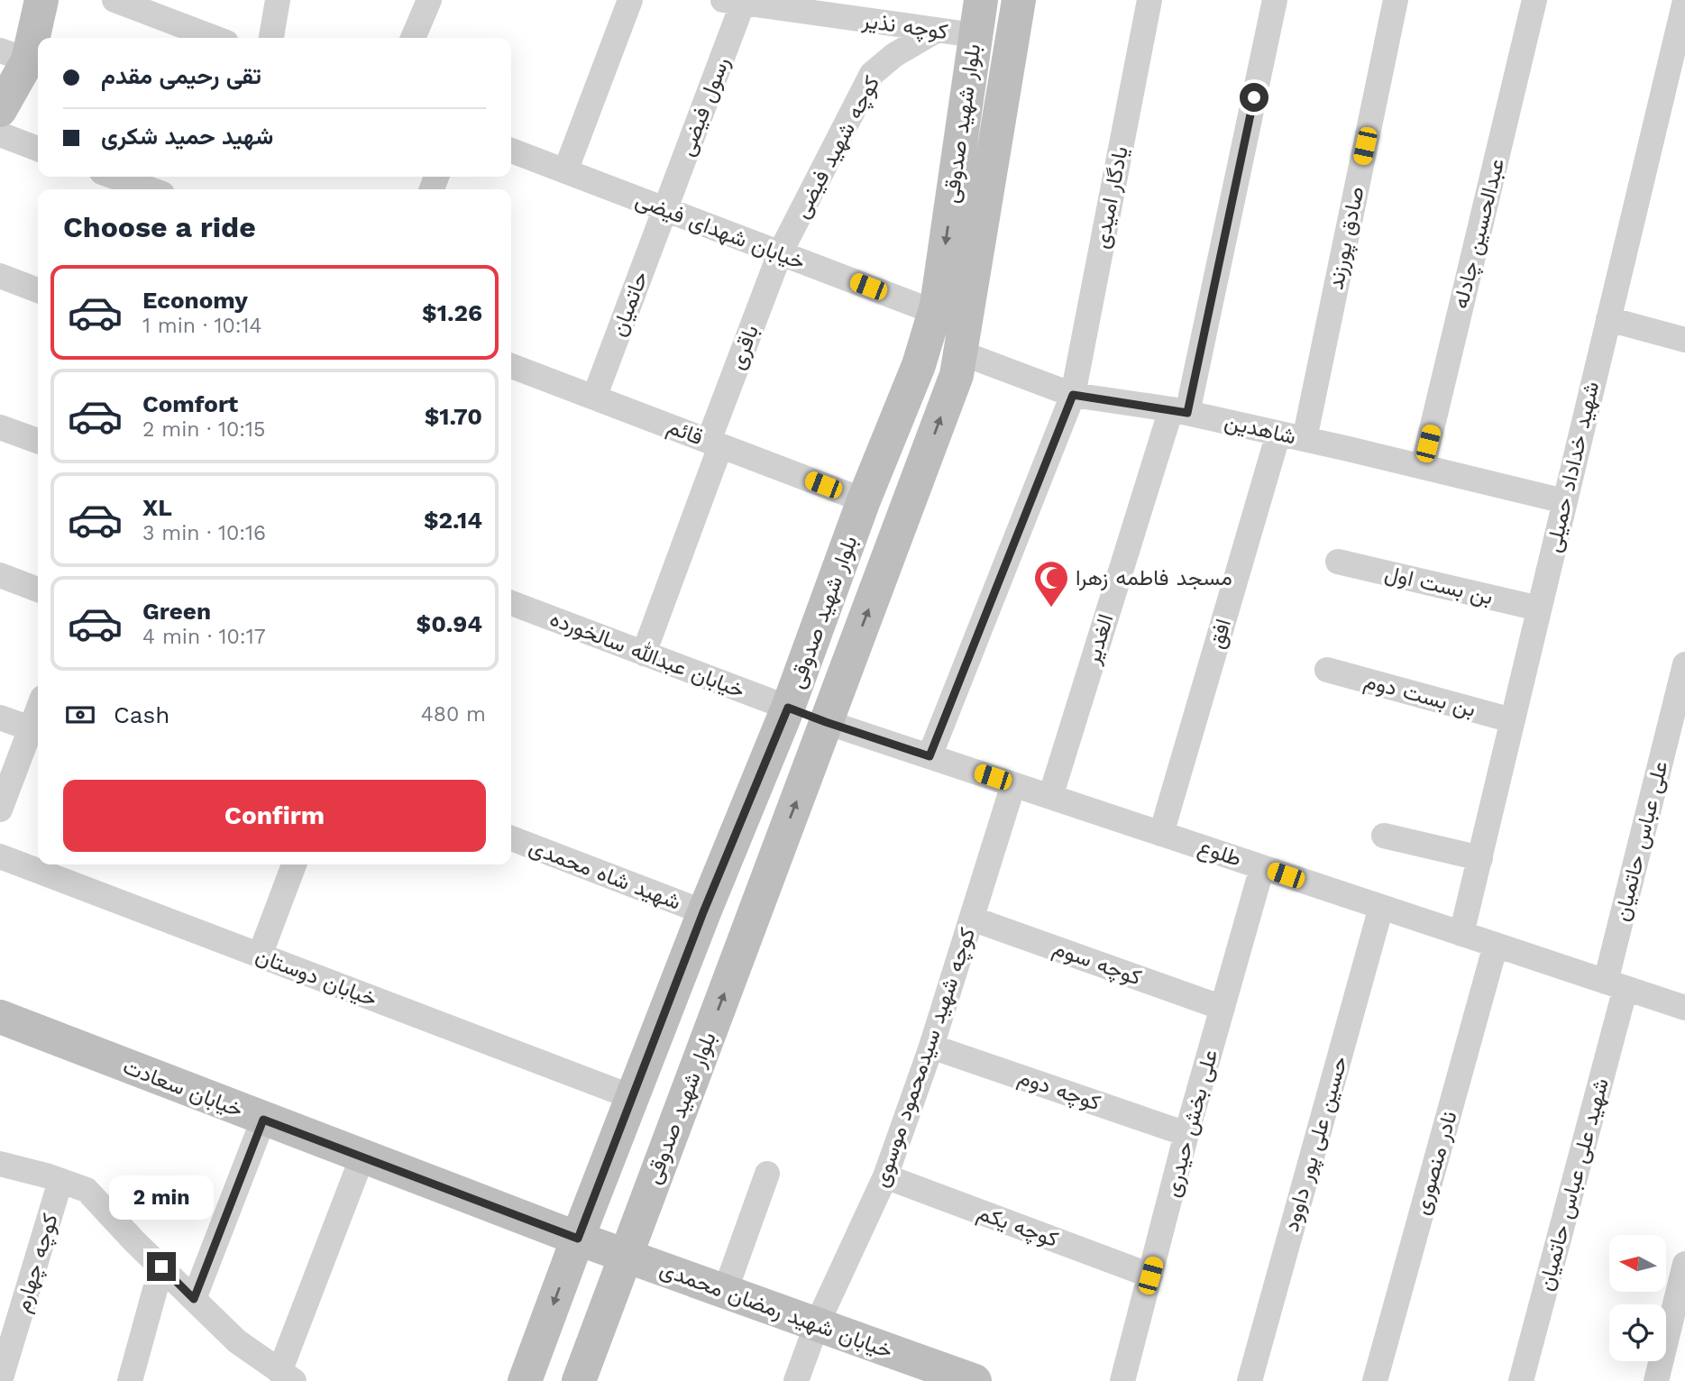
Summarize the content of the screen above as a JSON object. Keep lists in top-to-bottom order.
{
  "streets": {
    "main road": ["بلوار شهید صدوقی", "خیابان سعادت", "خیابان شهید رمضان محمدی"],
    "street": [
      "کوچه نذیر",
      "رسول فیضی",
      "کوچه شهید فیضی",
      "یادگار امیدی",
      "خیابان شهدای فیضی",
      "عبدالحسین چادله",
      "صادق پورزند",
      "حاتمیان",
      "باقری",
      "شاهدین",
      "قائم",
      "شهید خداداد حمیلی",
      "بن بست اول",
      "افق",
      "الغدیر",
      "خیابان عبدالله سالخورده",
      "بن بست دوم",
      "علی عباس حاتمیان",
      "طلوع",
      "شهید شاه محمدی",
      "کوچه سوم",
      "خیابان دوستان",
      "کوچه شهید سیدمحمود موسوی",
      "کوچه دوم",
      "علی بخش حیدری",
      "حسین علی پور داوود",
      "نادر منصوری",
      "شهید علی عباس حاتمیان",
      "کوچه یکم",
      "کوچه چهارم"
    ]
  },
  "crossings": [
    ["کوچه نذیر", "رسول فیضی"],
    ["کوچه نذیر", "بلوار شهید صدوقی"],
    ["کوچه نذیر", "کوچه شهید فیضی"],
    ["رسول فیضی", "خیابان شهدای فیضی"],
    ["رسول فیضی", "حاتمیان"],
    ["بلوار شهید صدوقی", "خیابان شهدای فیضی"],
    ["بلوار شهید صدوقی", "شاهدین"],
    ["بلوار شهید صدوقی", "قائم"],
    ["بلوار شهید صدوقی", "خیابان عبدالله سالخورده"],
    ["بلوار شهید صدوقی", "طلوع"],
    ["بلوار شهید صدوقی", "شهید شاه محمدی"],
    ["بلوار شهید صدوقی", "خیابان دوستان"],
    ["بلوار شهید صدوقی", "خیابان سعادت"],
    ["بلوار شهید صدوقی", "خیابان شهید رمضان محمدی"],
    ["کوچه شهید فیضی", "خیابان شهدای فیضی"],
    ["کوچه شهید فیضی", "باقری"],
    ["یادگار امیدی", "شاهدین"],
    ["یادگار امیدی", "طلوع"],
    ["خیابان شهدای فیضی", "حاتمیان"],
    ["خیابان شهدای فیضی", "باقری"],
    ["عبدالحسین چادله", "شاهدین"],
    ["صادق پورزند", "شاهدین"],
    ["حاتمیان", "قائم"],
    ["باقری", "قائم"],
    ["باقری", "خیابان عبدالله سالخورده"],
    ["شاهدین", "شهید خداداد حمیلی"],
    ["شاهدین", "افق"],
    ["شاهدین", "الغدیر"],
    ["شهید خداداد حمیلی", "بن بست اول"],
    ["شهید خداداد حمیلی", "بن بست دوم"],
    ["شهید خداداد حمیلی", "طلوع"],
    ["افق", "طلوع"],
    ["الغدیر", "طلوع"],
    ["علی عباس حاتمیان", "طلوع"],
    ["علی عباس حاتمیان", "شهید علی عباس حاتمیان"],
    ["طلوع", "کوچه شهید سیدمحمود موسوی"],
    ["طلوع", "علی بخش حیدری"],
    ["طلوع", "حسین علی پور داوود"],
    ["طلوع", "نادر منصوری"],
    ["طلوع", "شهید علی عباس حاتمیان"],
    ["کوچه سوم", "کوچه شهید سیدمحمود موسوی"],
    ["کوچه سوم", "علی بخش حیدری"],
    ["کوچه شهید سیدمحمود موسوی", "کوچه دوم"],
    ["کوچه شهید سیدمحمود موسوی", "کوچه یکم"],
    ["کوچه شهید سیدمحمود موسوی", "خیابان شهید رمضان محمدی"],
    ["خیابان سعادت", "خیابان شهید رمضان محمدی"],
    ["کوچه دوم", "علی بخش حیدری"],
    ["علی بخش حیدری", "کوچه یکم"]
  ],
  "places": {
    "mosque": ["مسجد فاطمه زهرا"]
  },
  "north": "left",
  "page": {
    "banner": ["تقی رحیمی مقدم", "شهید حمید شکری"],
    "heading": "Choose a ride",
    "list": [
      {
        "name": "Economy",
        "note": "1 min · 10:14",
        "value": "$1.26"
      },
      {
        "name": "Comfort",
        "note": "2 min · 10:15",
        "value": "$1.70"
      },
      {
        "name": "XL",
        "note": "3 min · 10:16",
        "value": "$2.14"
      },
      {
        "name": "Green",
        "note": "4 min · 10:17",
        "value": "$0.94"
      }
    ],
    "pay": ["Cash", "480 m"],
    "buttons": "Confirm",
    "bubble": "2 min"
  }
}
